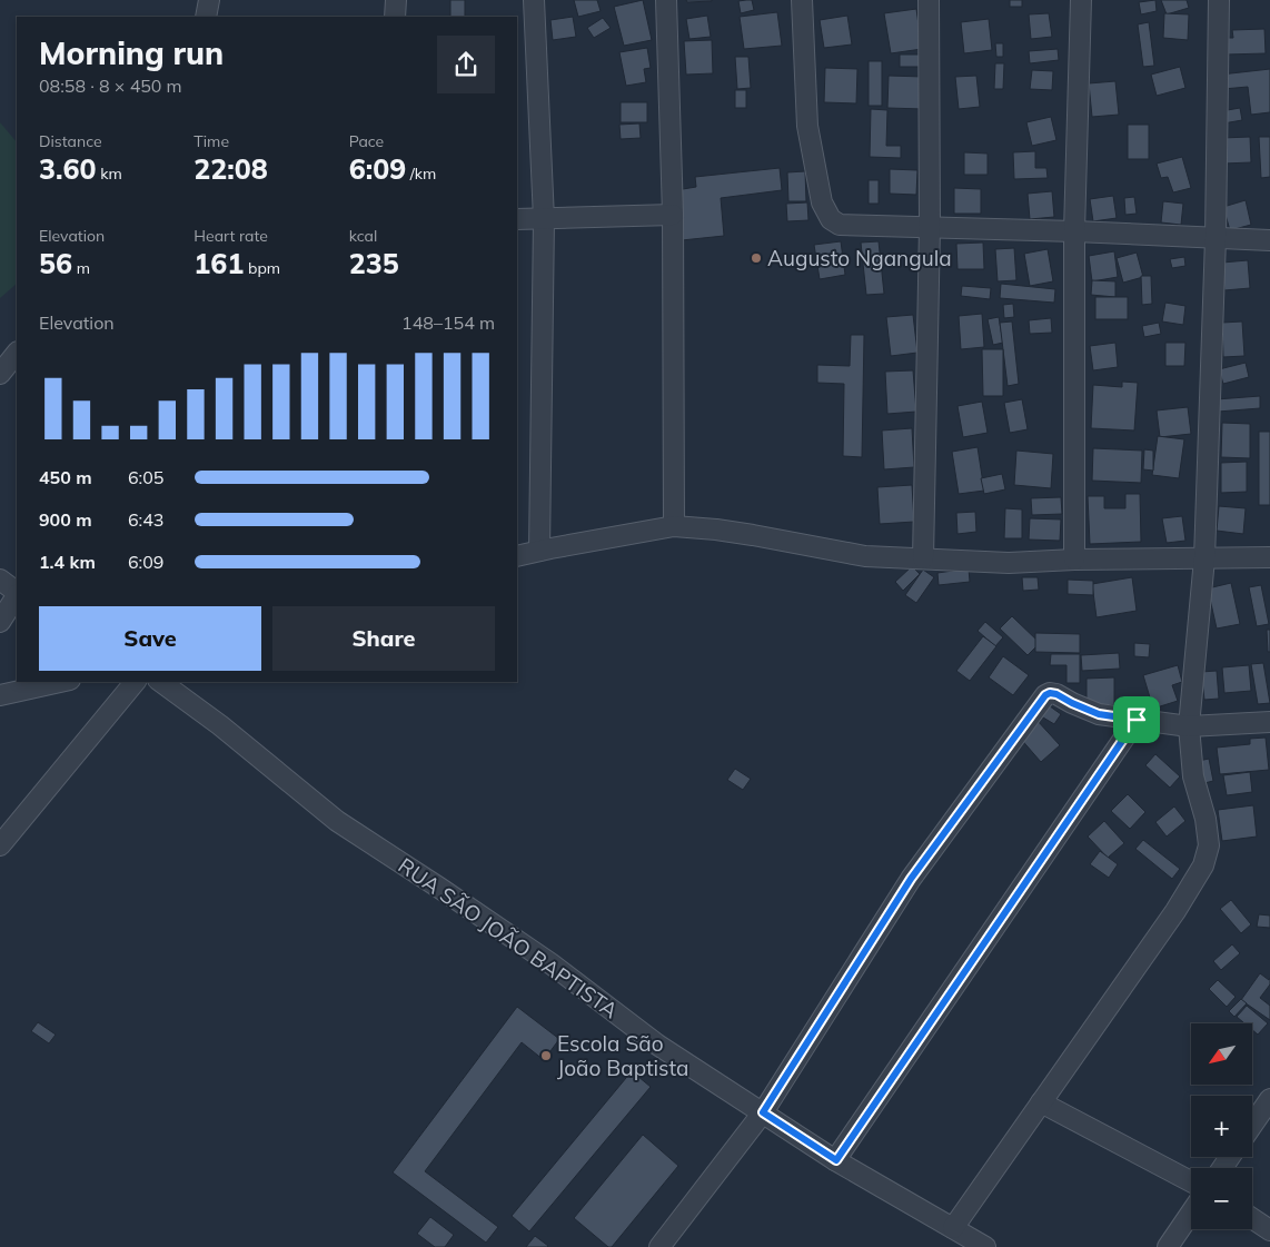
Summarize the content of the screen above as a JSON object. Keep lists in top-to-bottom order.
{
  "streets": {
    "street": ["RUA SÃO JOÃO BAPTISTA"]
  },
  "places": ["Augusto Ngangula", "Escola São João Baptista"],
  "north": "bottom left",
  "page": {
    "heading": ["Morning run", "08:58 · 8 × 450 m"],
    "stats": [
      ["Distance", "3.60 km"],
      ["Time", "22:08"],
      ["Pace", "6:09 /km"],
      ["Elevation", "56 m"],
      ["Heart rate", "161 bpm"],
      ["kcal", "235"]
    ],
    "chart": ["Elevation", "148–154 m"],
    "list": [
      {
        "name": "450 m",
        "note": "6:05"
      },
      {
        "name": "900 m",
        "note": "6:43"
      },
      {
        "name": "1.4 km",
        "note": "6:09"
      }
    ],
    "buttons": ["Save", "Share"],
    "map_buttons": ["+", "−"]
  }
}
